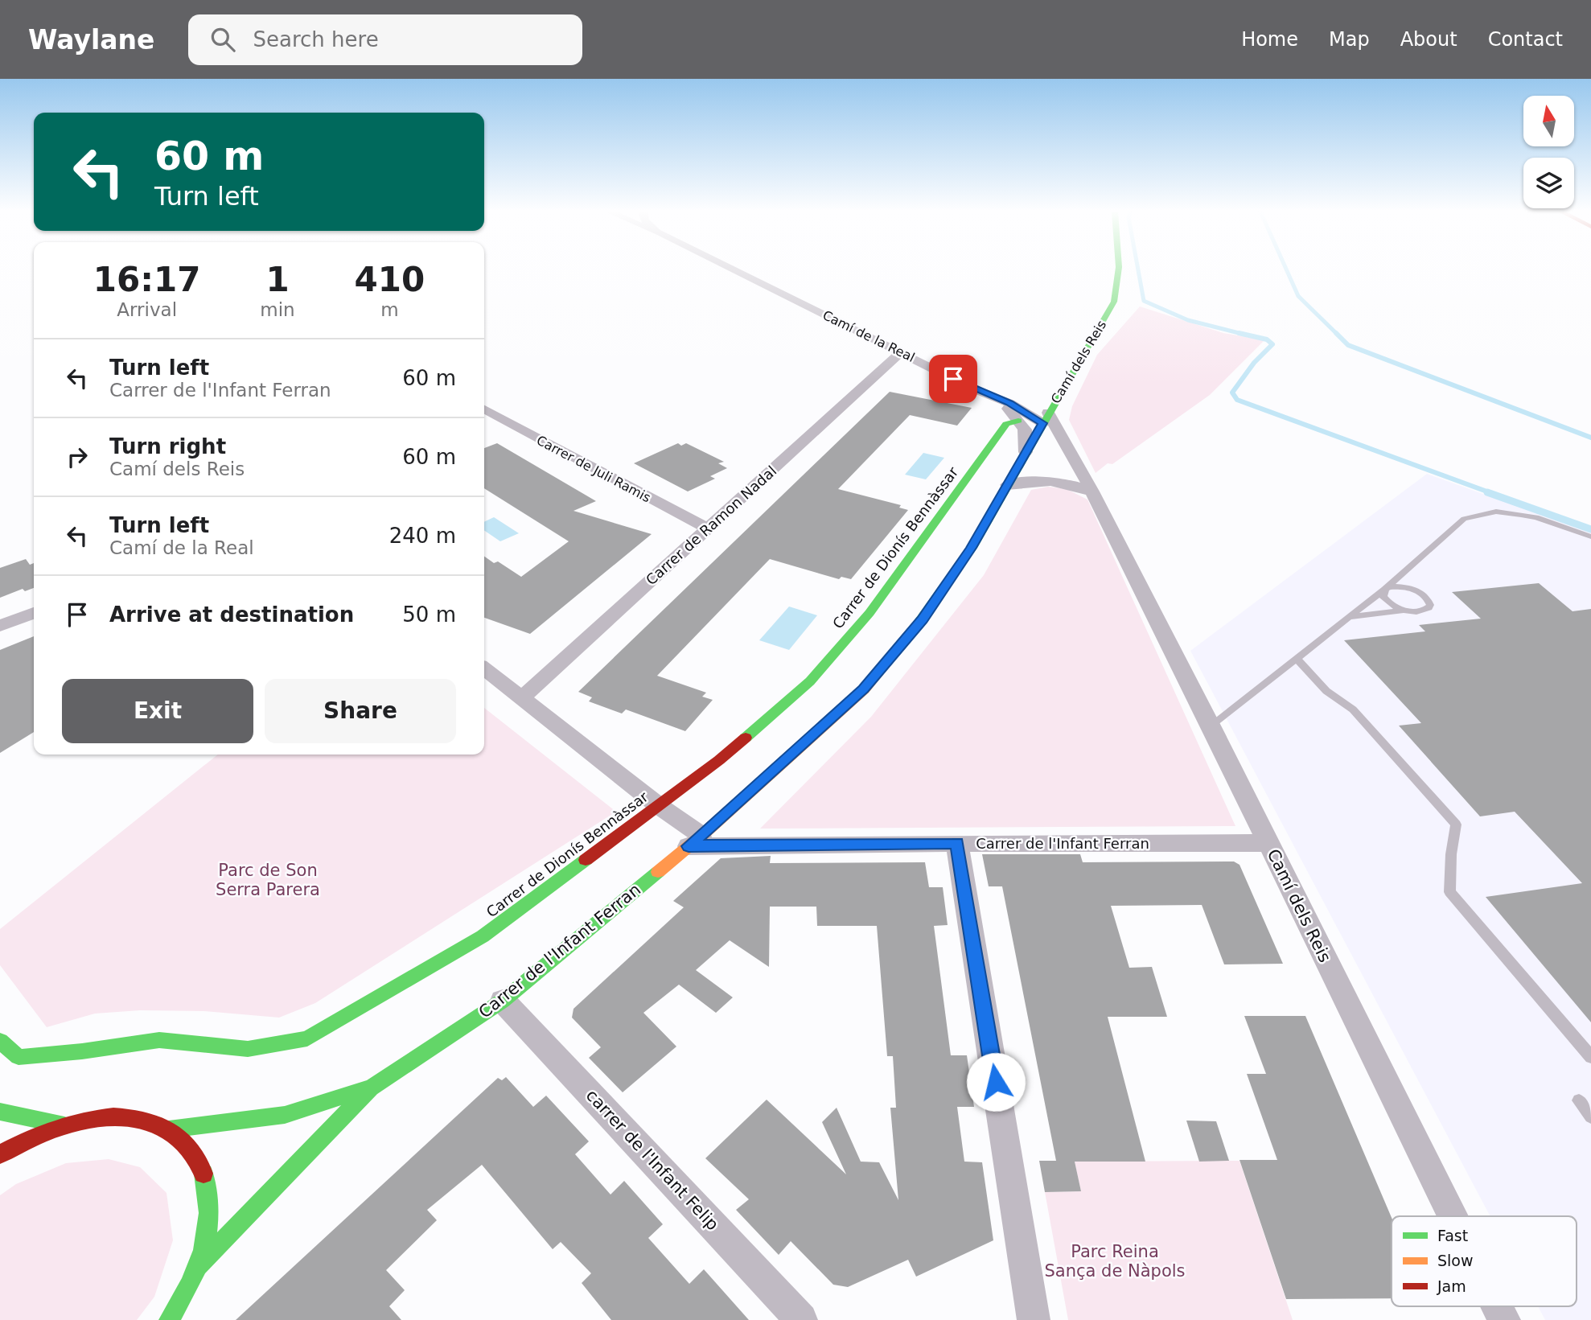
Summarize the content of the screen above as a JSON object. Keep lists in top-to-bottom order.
{
  "streets": {
    "street": [
      "Camí de la Real",
      "Camí dels Reis",
      "Carrer de Juli Ramis",
      "Carrer de Ramon Nadal",
      "Carrer de Dionís Bennàssar",
      "Carrer de l'Infant Ferran",
      "carrer de l'Infant Felip"
    ]
  },
  "crossings": [
    ["Camí de la Real", "Camí dels Reis"],
    ["Camí de la Real", "Carrer de Ramon Nadal"],
    ["Camí dels Reis", "Carrer de l'Infant Ferran"],
    ["Carrer de Juli Ramis", "Carrer de Ramon Nadal"],
    ["Carrer de l'Infant Ferran", "carrer de l'Infant Felip"]
  ],
  "parks": ["Parc de Son Serra Parera", "Parc Reina Sança de Nàpols"],
  "legend": ["Fast", "Slow", "Jam"],
  "north": "top",
  "page": {
    "header": "Waylane",
    "search": "Search here",
    "nav": [
      "Home",
      "Map",
      "About",
      "Contact"
    ],
    "turn": ["60 m", "Turn left"],
    "eta": [
      "16:17",
      "Arrival",
      "1",
      "min",
      "410",
      "m"
    ],
    "list": [
      {
        "name": "Turn left",
        "note": "Carrer de l'Infant Ferran",
        "value": "60 m"
      },
      {
        "name": "Turn right",
        "note": "Camí dels Reis",
        "value": "60 m"
      },
      {
        "name": "Turn left",
        "note": "Camí de la Real",
        "value": "240 m"
      },
      {
        "name": "Arrive at destination",
        "value": "50 m"
      }
    ],
    "buttons": ["Exit", "Share"]
  }
}
